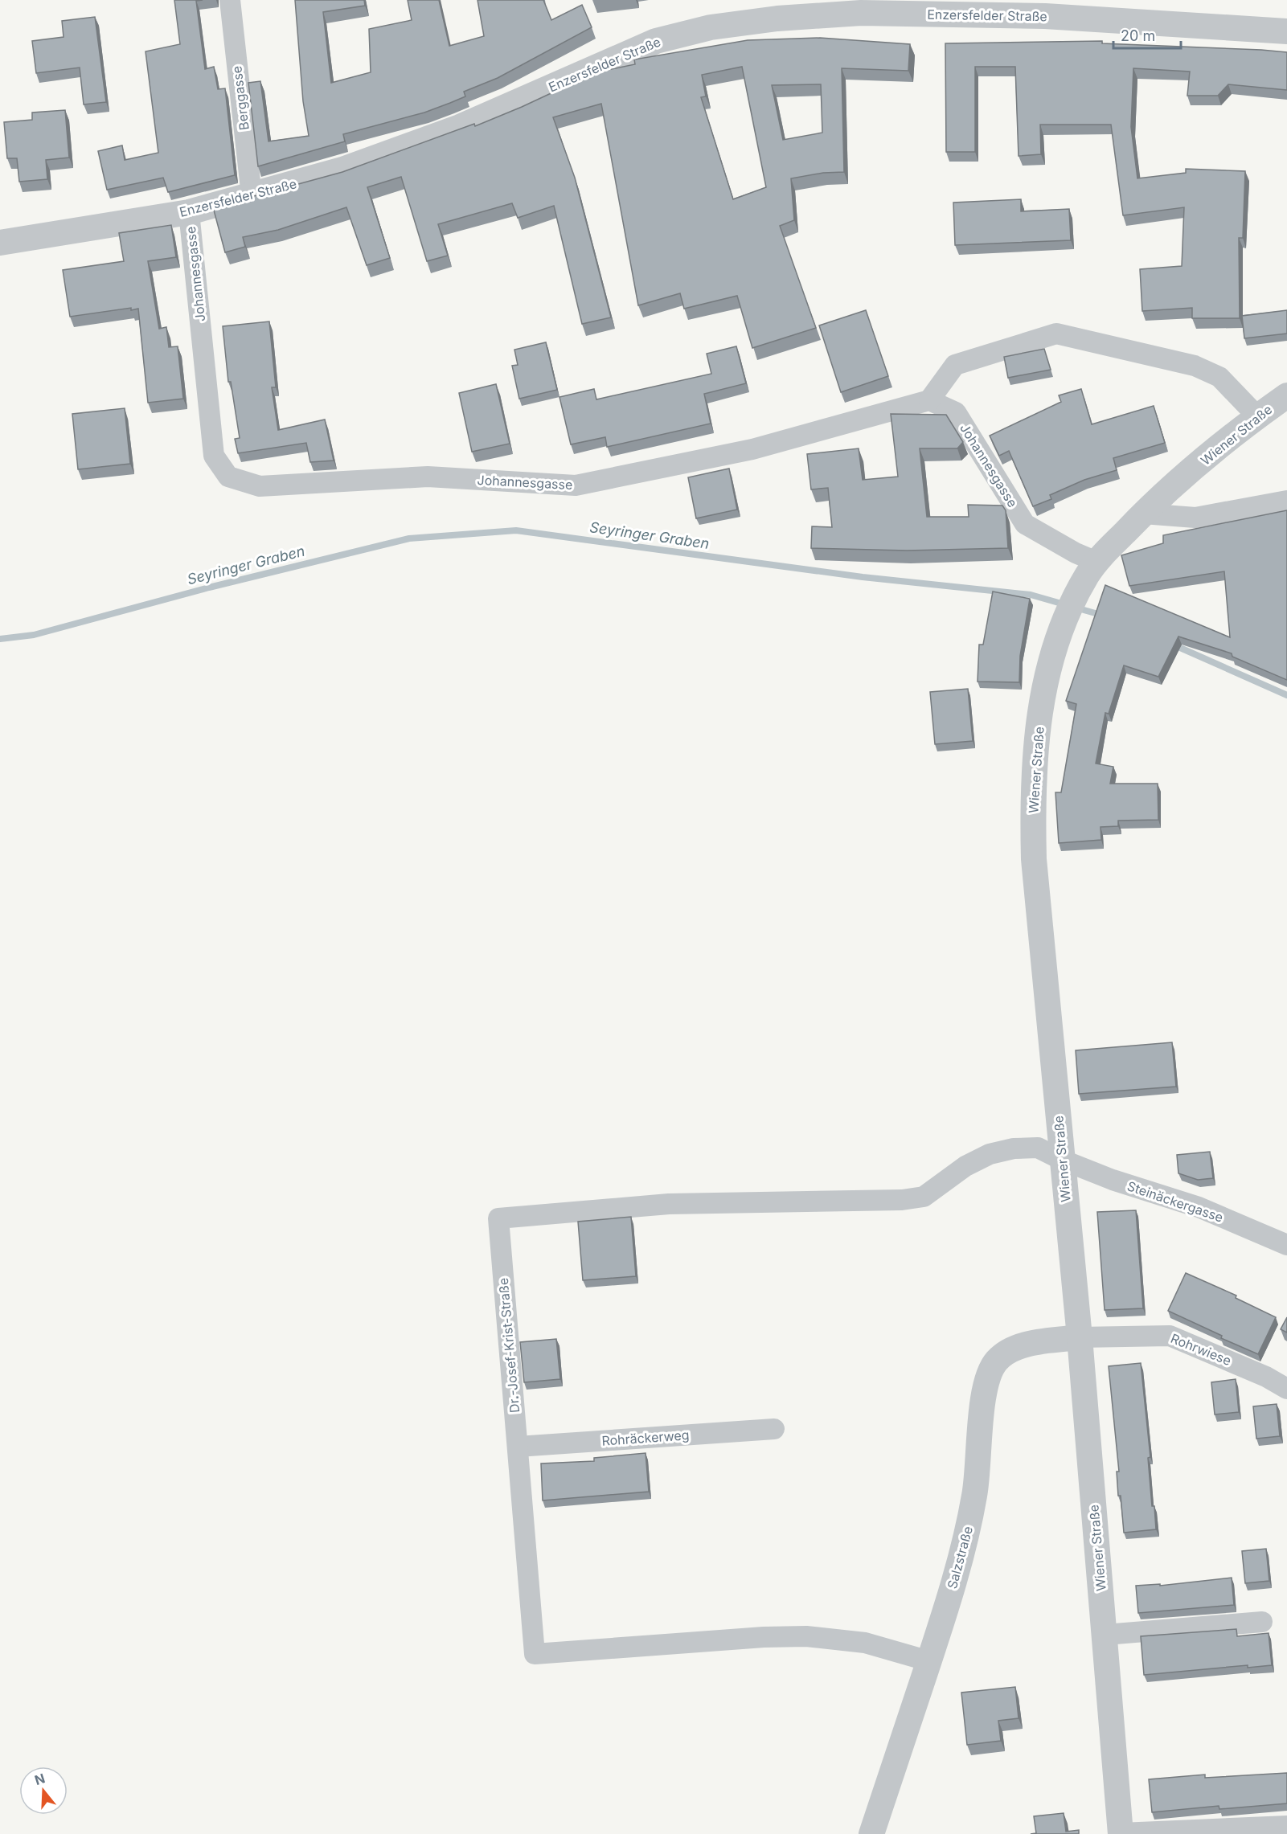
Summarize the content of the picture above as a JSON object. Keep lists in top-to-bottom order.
{
  "streets": {
    "street": [
      "Enzersfelder Straße",
      "Berggasse",
      "Johannesgasse",
      "Wiener Straße",
      "Steinäckergasse",
      "Dr.-Josef-Krist-Straße",
      "Rohrwiese",
      "Rohräckerweg",
      "Salzstraße"
    ]
  },
  "crossings": [
    ["Enzersfelder Straße", "Berggasse"],
    ["Enzersfelder Straße", "Johannesgasse"],
    ["Johannesgasse", "Wiener Straße"],
    ["Wiener Straße", "Steinäckergasse"],
    ["Wiener Straße", "Dr.-Josef-Krist-Straße"],
    ["Wiener Straße", "Rohrwiese"],
    ["Wiener Straße", "Salzstraße"],
    ["Steinäckergasse", "Dr.-Josef-Krist-Straße"],
    ["Dr.-Josef-Krist-Straße", "Rohräckerweg"],
    ["Dr.-Josef-Krist-Straße", "Salzstraße"],
    ["Rohrwiese", "Salzstraße"]
  ],
  "water": ["Seyringer Graben"],
  "scale_bar": "20 m",
  "north": "top"
}
